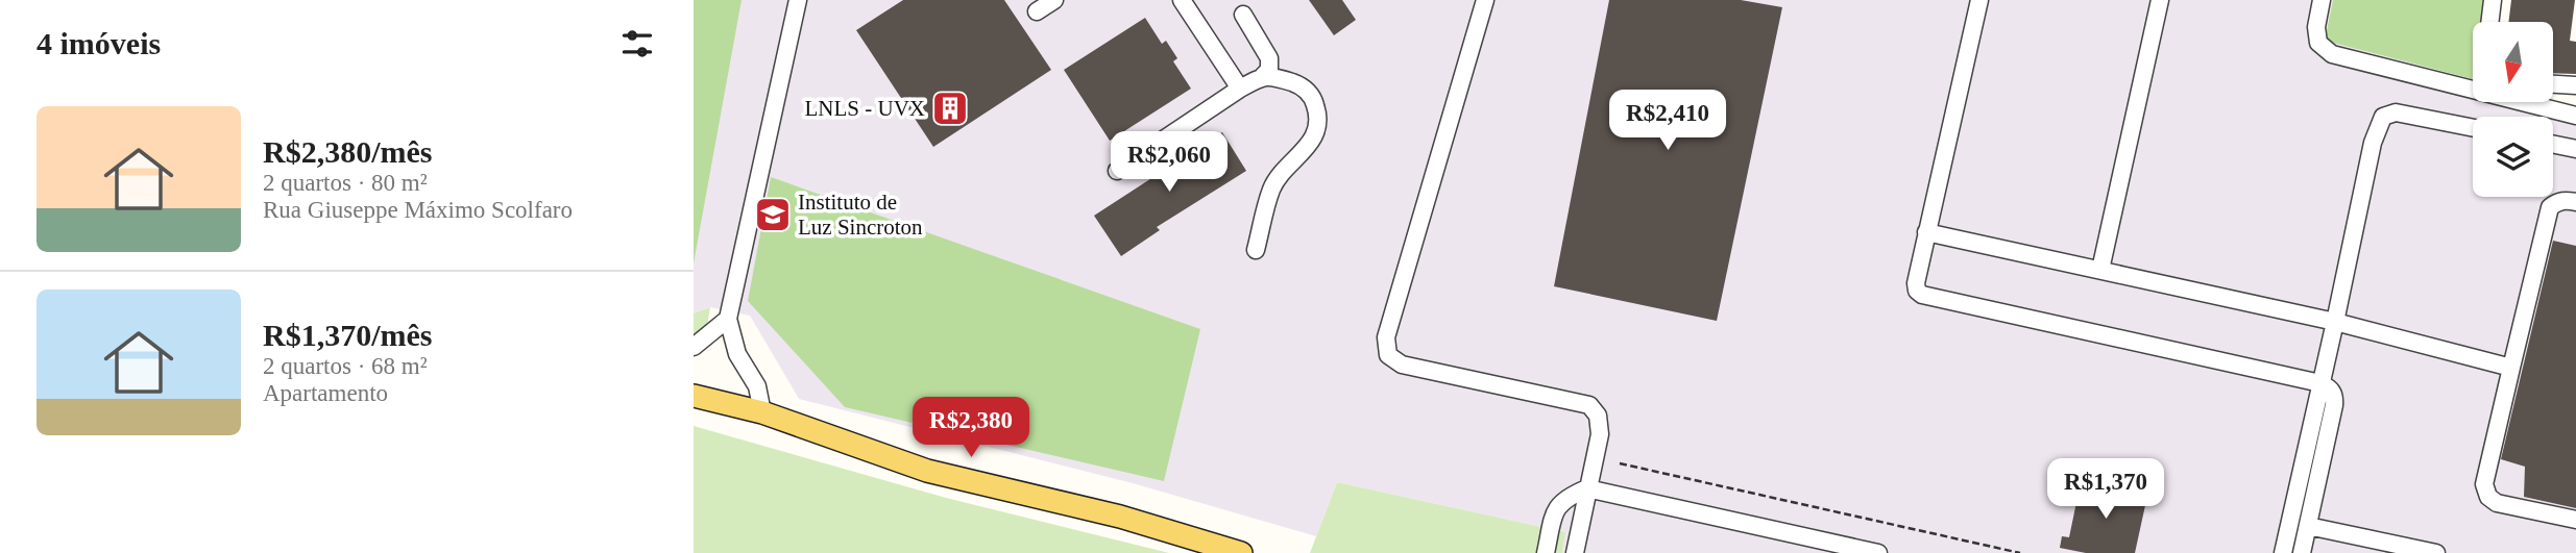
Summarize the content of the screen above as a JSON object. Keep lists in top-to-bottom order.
{
  "places": {
    "building": ["LNLS - UVX"],
    "school or university": ["Instituto de Luz Sincroton"]
  },
  "north": "bottom",
  "page": {
    "heading": "4 imóveis",
    "list": [
      {
        "name": "R$2,380/mês",
        "note": "2 quartos · 80 m² · Rua Giuseppe Máximo Scolfaro"
      },
      {
        "name": "R$1,370/mês",
        "note": "2 quartos · 68 m² · Apartamento"
      }
    ],
    "price": [
      "R$2,410",
      "R$2,060",
      "R$2,380",
      "R$1,370"
    ]
  }
}
